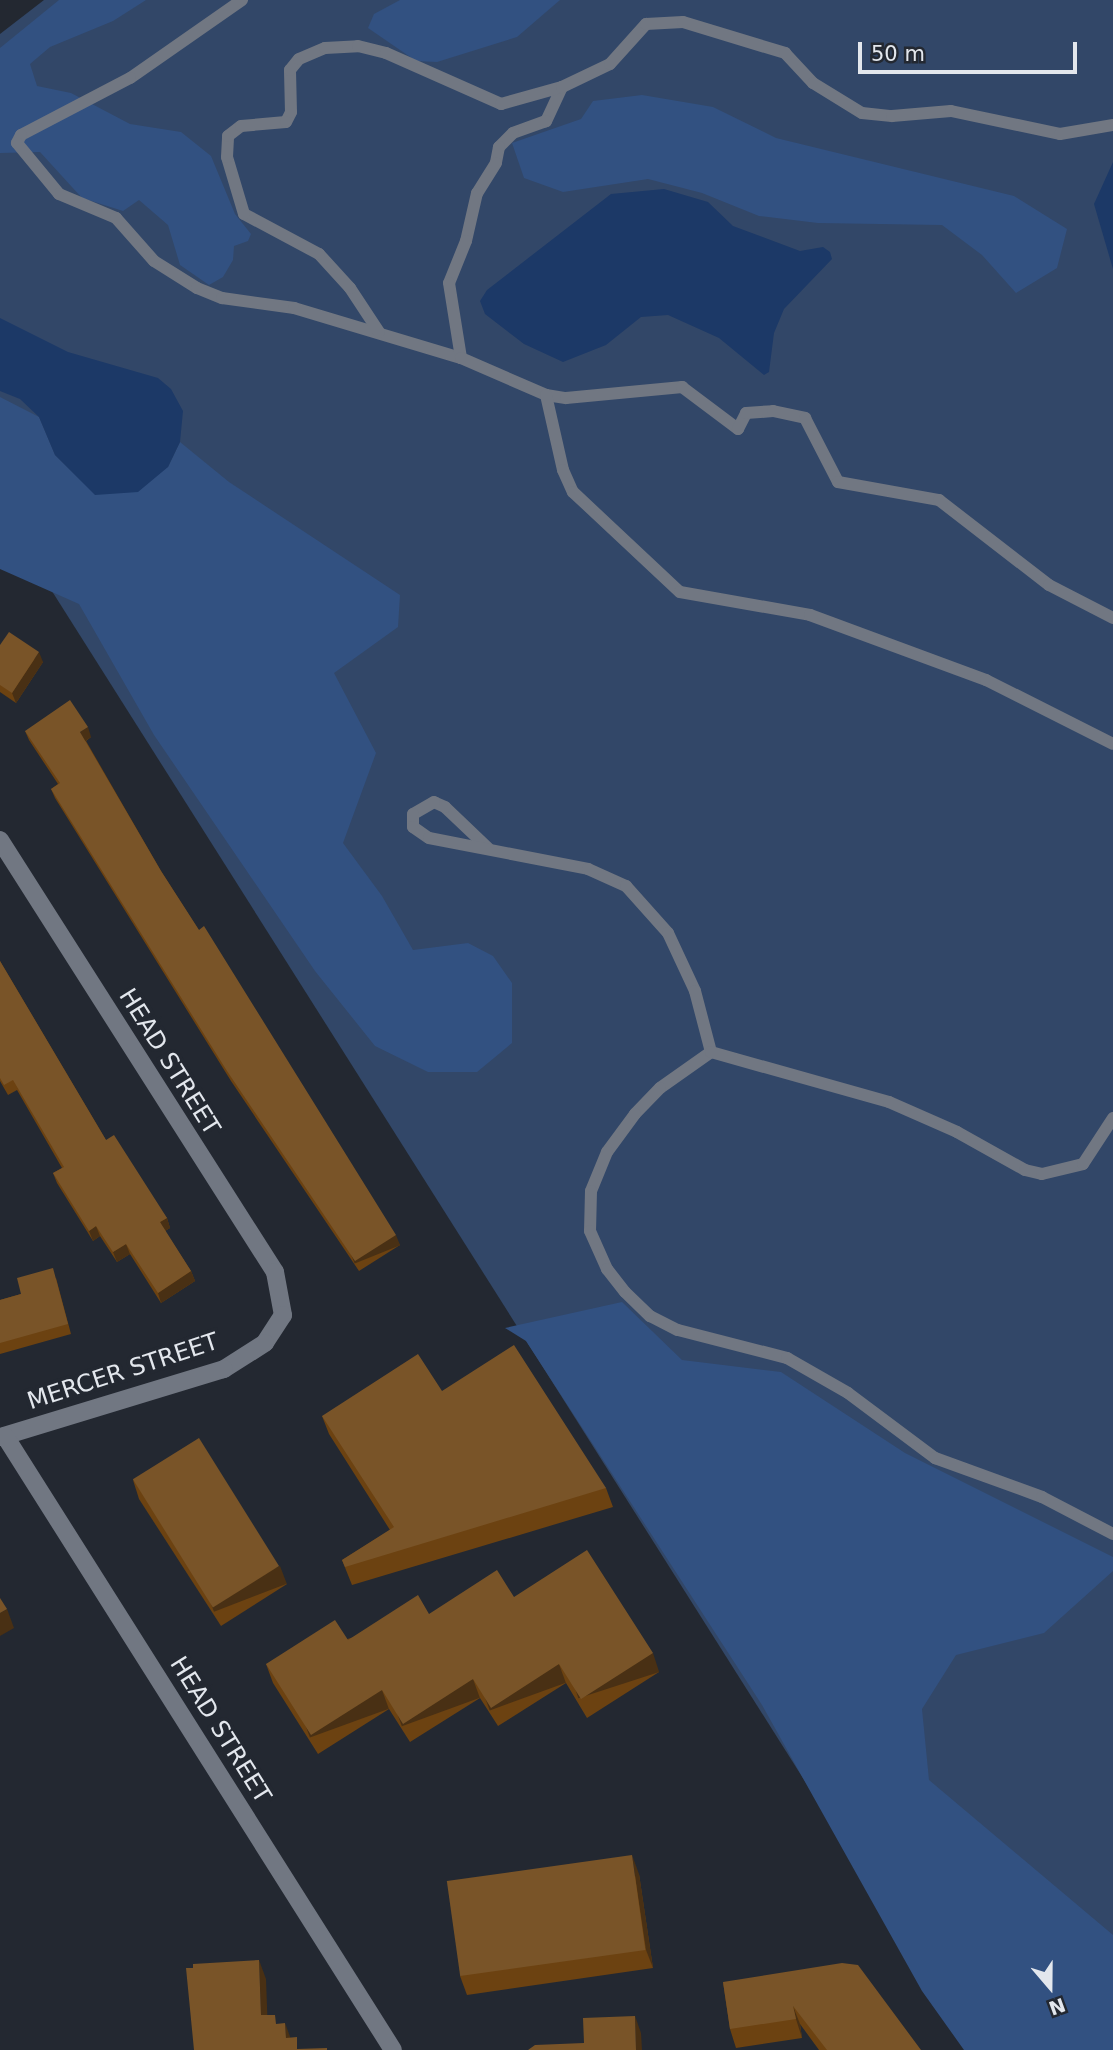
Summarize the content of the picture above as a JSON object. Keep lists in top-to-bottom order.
{
  "streets": {
    "street": ["HEAD STREET", "MERCER STREET"]
  },
  "crossings": [
    ["HEAD STREET", "MERCER STREET"]
  ],
  "scale_bar": "50 m",
  "north": "bottom"
}
